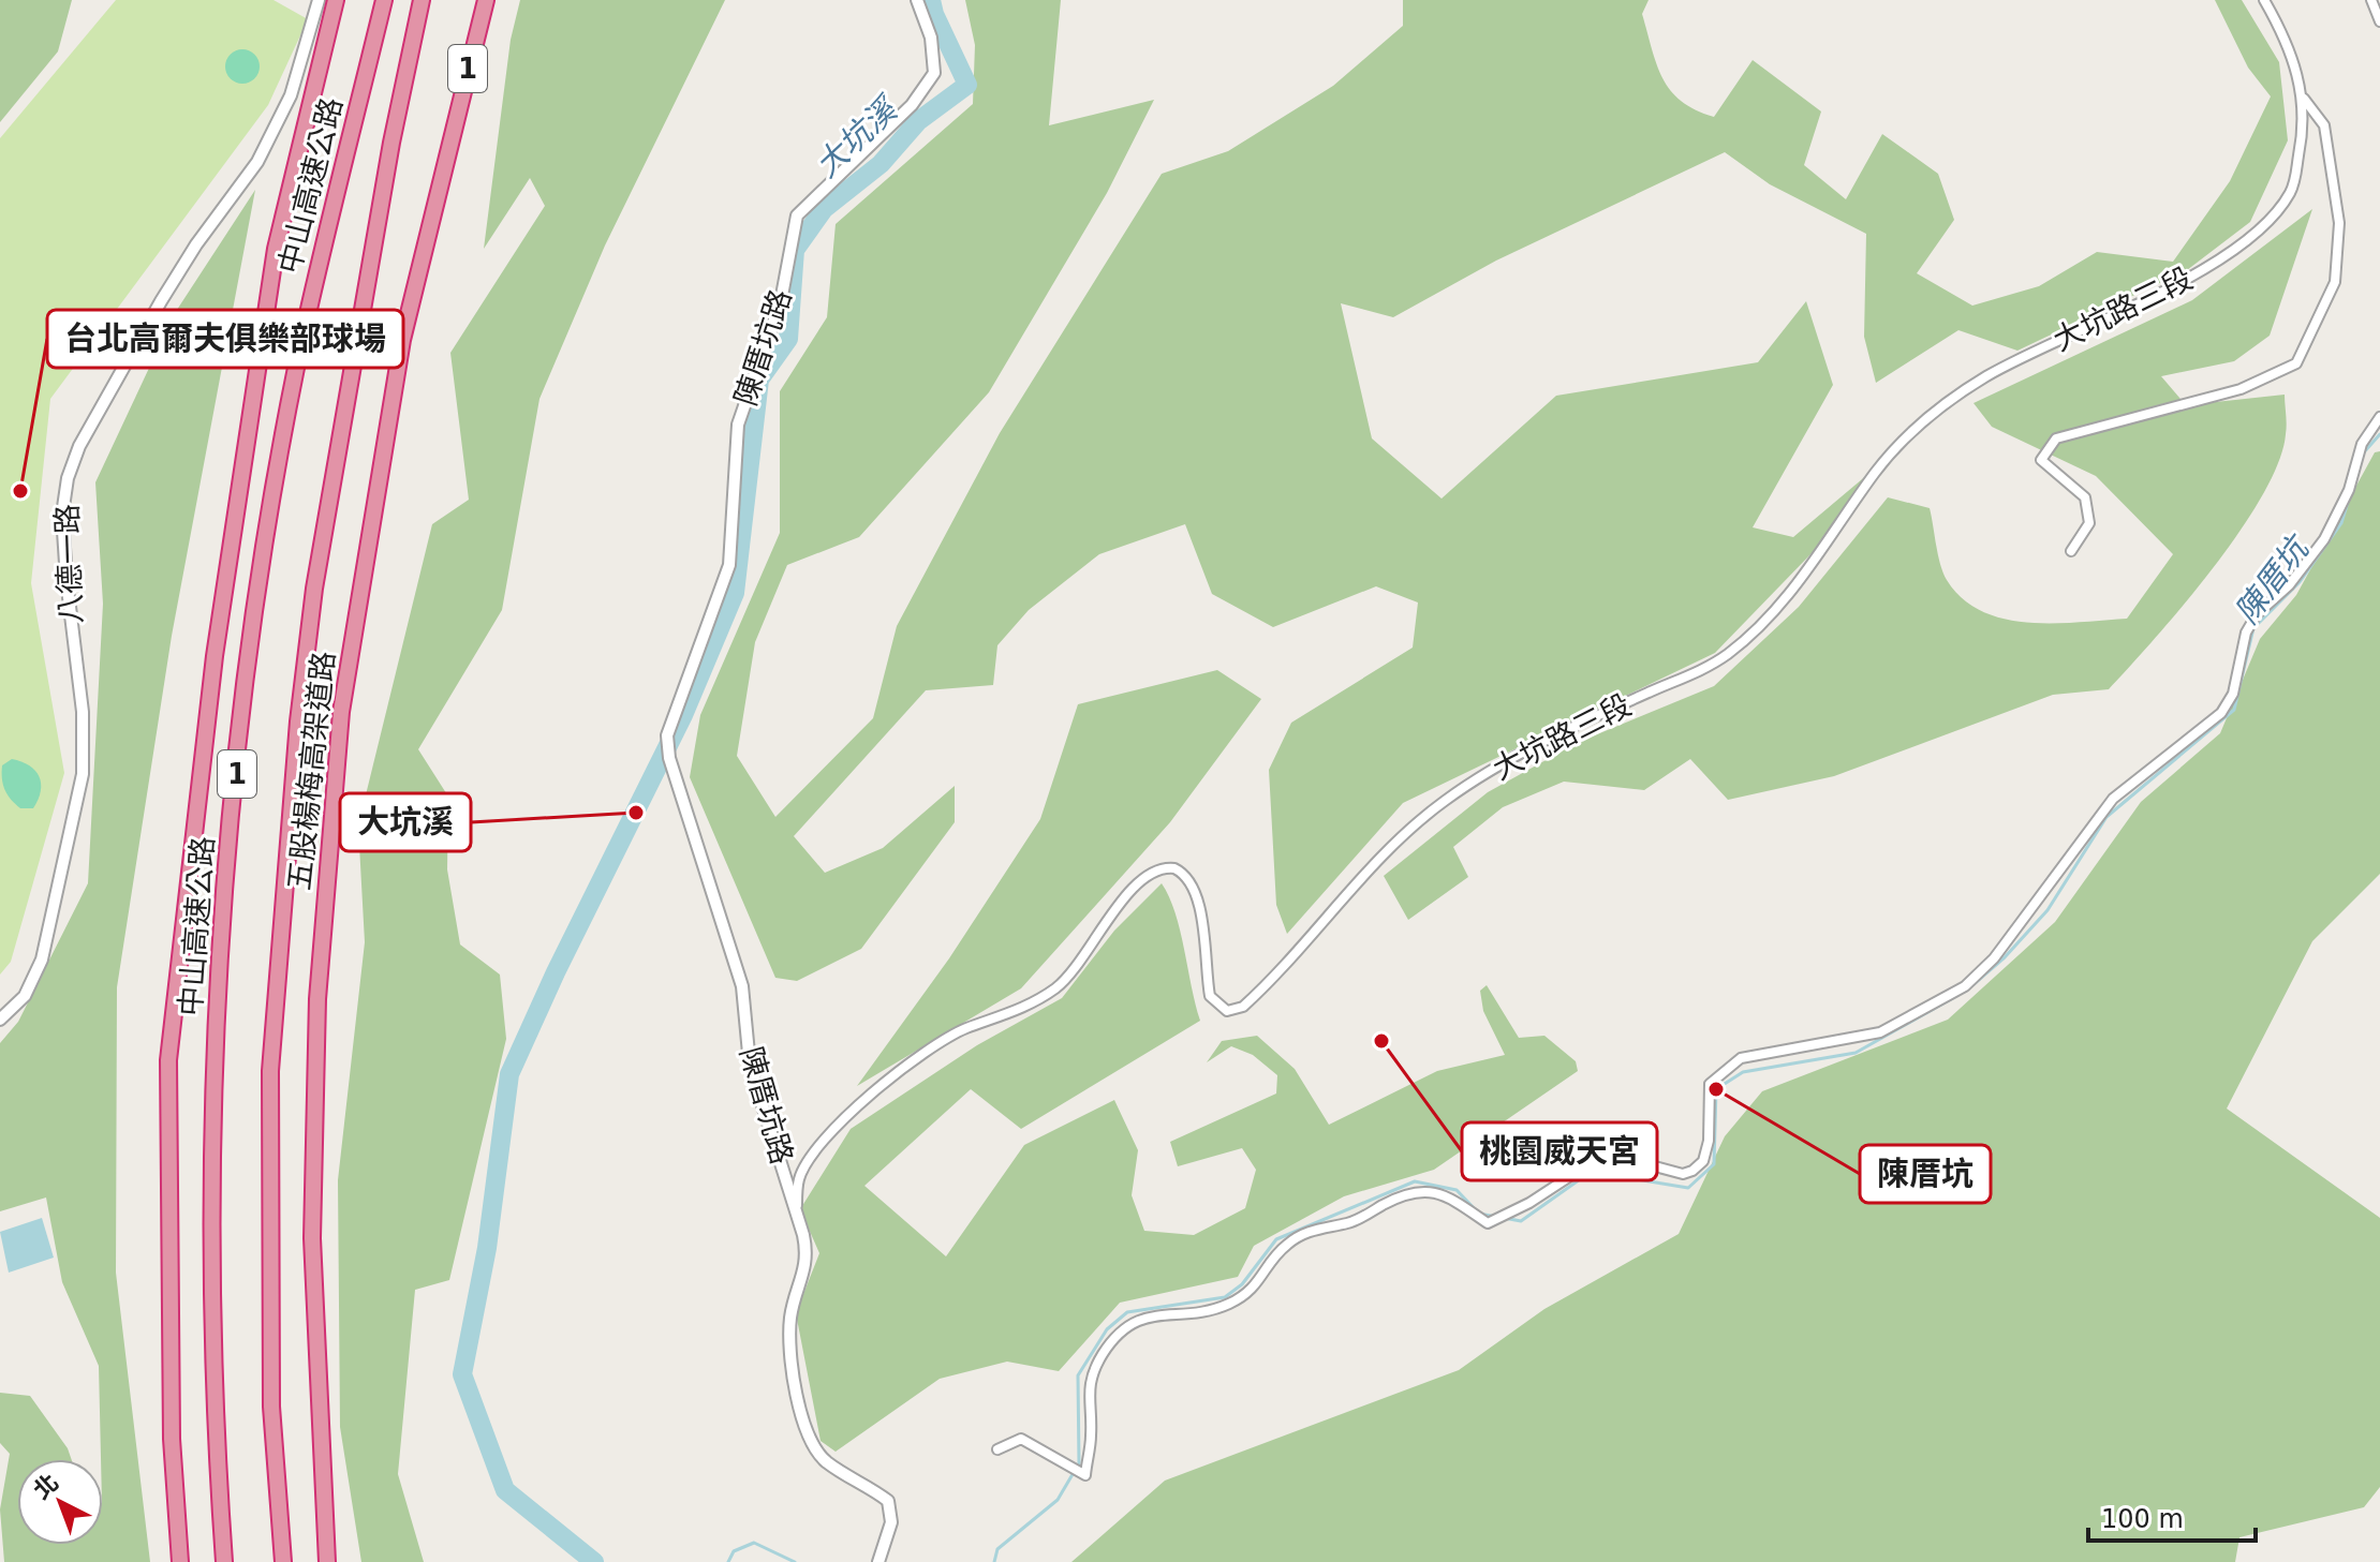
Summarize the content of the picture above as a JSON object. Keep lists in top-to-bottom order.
{
  "streets": {
    "highway": ["1", "中山高速公路", "五股楊梅高架道路"],
    "street": ["大坑路三段", "陳厝坑路", "八德一路"]
  },
  "crossings": [
    ["大坑路三段", "陳厝坑路"]
  ],
  "water": ["大坑溪", "陳厝坑"],
  "places": [
    "台北高爾夫俱樂部球場",
    "大坑溪",
    "桃園威天宮",
    "陳厝坑"
  ],
  "scale_bar": "100 m",
  "north": "top left"
}
